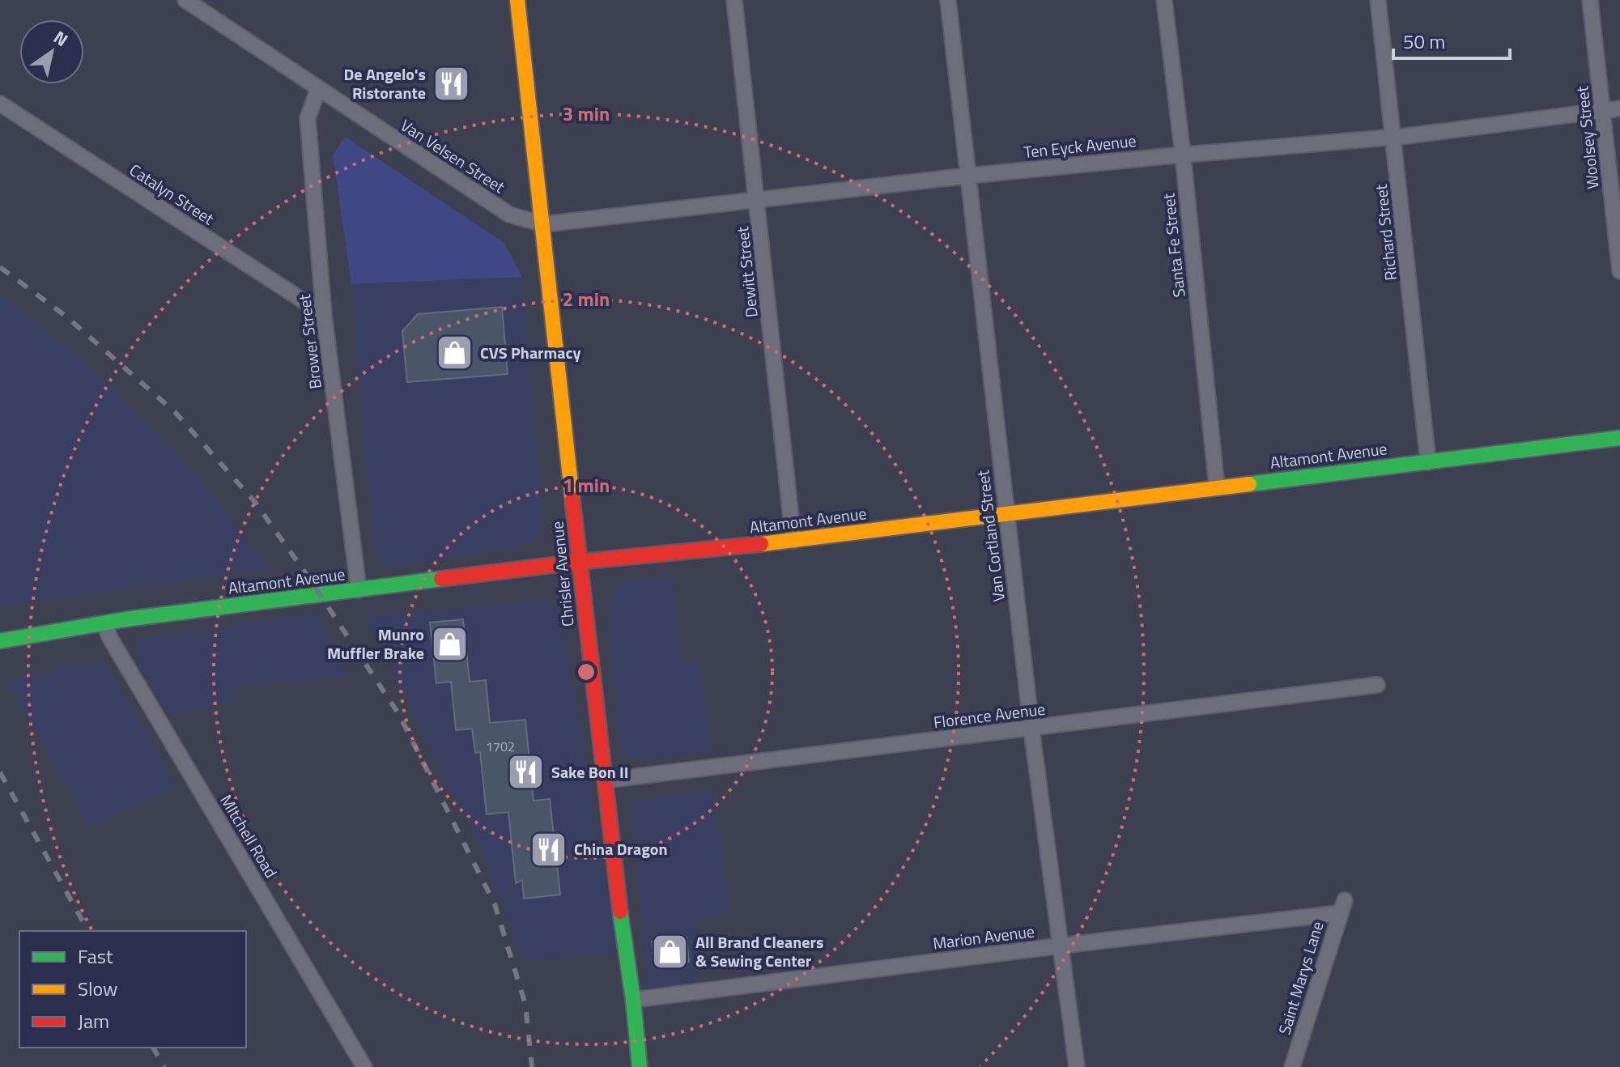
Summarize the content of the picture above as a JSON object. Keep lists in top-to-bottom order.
{
  "streets": {
    "main road": ["Altamont Avenue", "Chrisler Avenue"],
    "street": [
      "Woolsey Street",
      "Ten Eyck Avenue",
      "Van Velsen Street",
      "Catalyn Street",
      "Richard Street",
      "Santa Fe Street",
      "Dewitt Street",
      "Brower Street",
      "Van Cortland Street",
      "Florence Avenue",
      "MItchell Road",
      "Marion Avenue",
      "Saint Marys Lane"
    ]
  },
  "crossings": [
    ["Woolsey Street", "Ten Eyck Avenue"],
    ["Ten Eyck Avenue", "Van Velsen Street"],
    ["Ten Eyck Avenue", "Richard Street"],
    ["Ten Eyck Avenue", "Santa Fe Street"],
    ["Ten Eyck Avenue", "Dewitt Street"],
    ["Ten Eyck Avenue", "Van Cortland Street"],
    ["Ten Eyck Avenue", "Chrisler Avenue"],
    ["Van Velsen Street", "Brower Street"],
    ["Van Velsen Street", "Chrisler Avenue"],
    ["Catalyn Street", "Brower Street"],
    ["Richard Street", "Altamont Avenue"],
    ["Santa Fe Street", "Altamont Avenue"],
    ["Dewitt Street", "Altamont Avenue"],
    ["Brower Street", "Altamont Avenue"],
    ["Altamont Avenue", "Van Cortland Street"],
    ["Altamont Avenue", "Chrisler Avenue"],
    ["Altamont Avenue", "MItchell Road"],
    ["Van Cortland Street", "Florence Avenue"],
    ["Van Cortland Street", "Marion Avenue"],
    ["Chrisler Avenue", "Florence Avenue"],
    ["Chrisler Avenue", "Marion Avenue"],
    ["Marion Avenue", "Saint Marys Lane"]
  ],
  "places": {
    "restaurant": ["De Angelo's Ristorante", "Sake Bon II", "China Dragon"],
    "shop": ["CVS Pharmacy", "Munro Muffler Brake", "All Brand Cleaners & Sewing Center"]
  },
  "house_numbers": ["1702"],
  "legend": ["Fast", "Slow", "Jam"],
  "scale_bar": "50 m",
  "north": "top right",
  "rings": ["3 min", "2 min", "1 min"]
}
